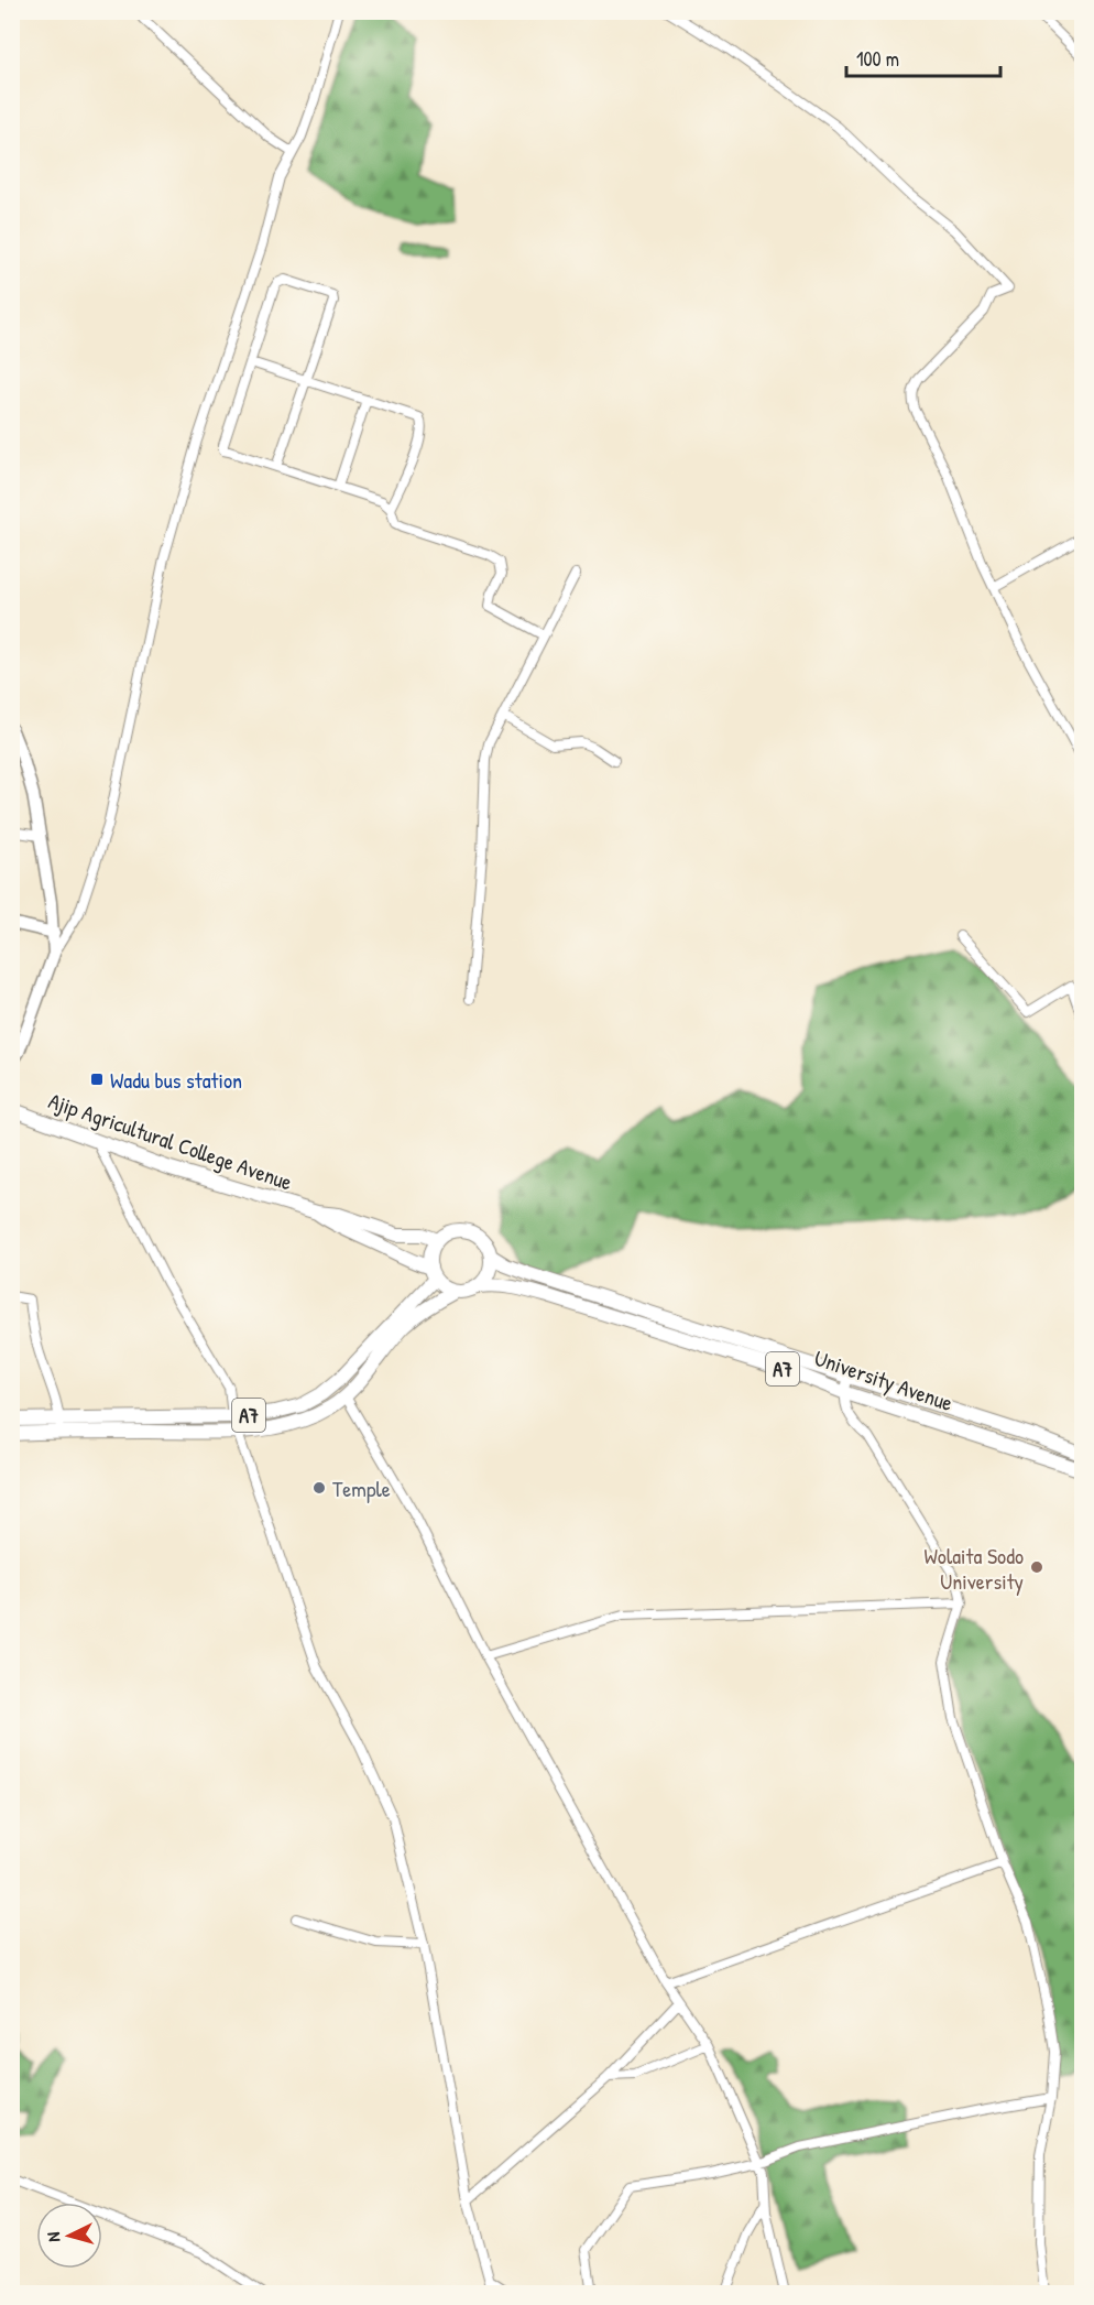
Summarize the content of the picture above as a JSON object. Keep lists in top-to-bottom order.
{
  "streets": {
    "main road": ["Ajip Agricultural College Avenue", "A7", "University Avenue"]
  },
  "crossings": [
    ["Ajip Agricultural College Avenue", "A7"],
    ["A7", "University Avenue"]
  ],
  "places": {
    "transit": ["Wadu bus station"],
    "other": ["Temple", "Wolaita Sodo University"]
  },
  "scale_bar": "100 m",
  "north": "left"
}
